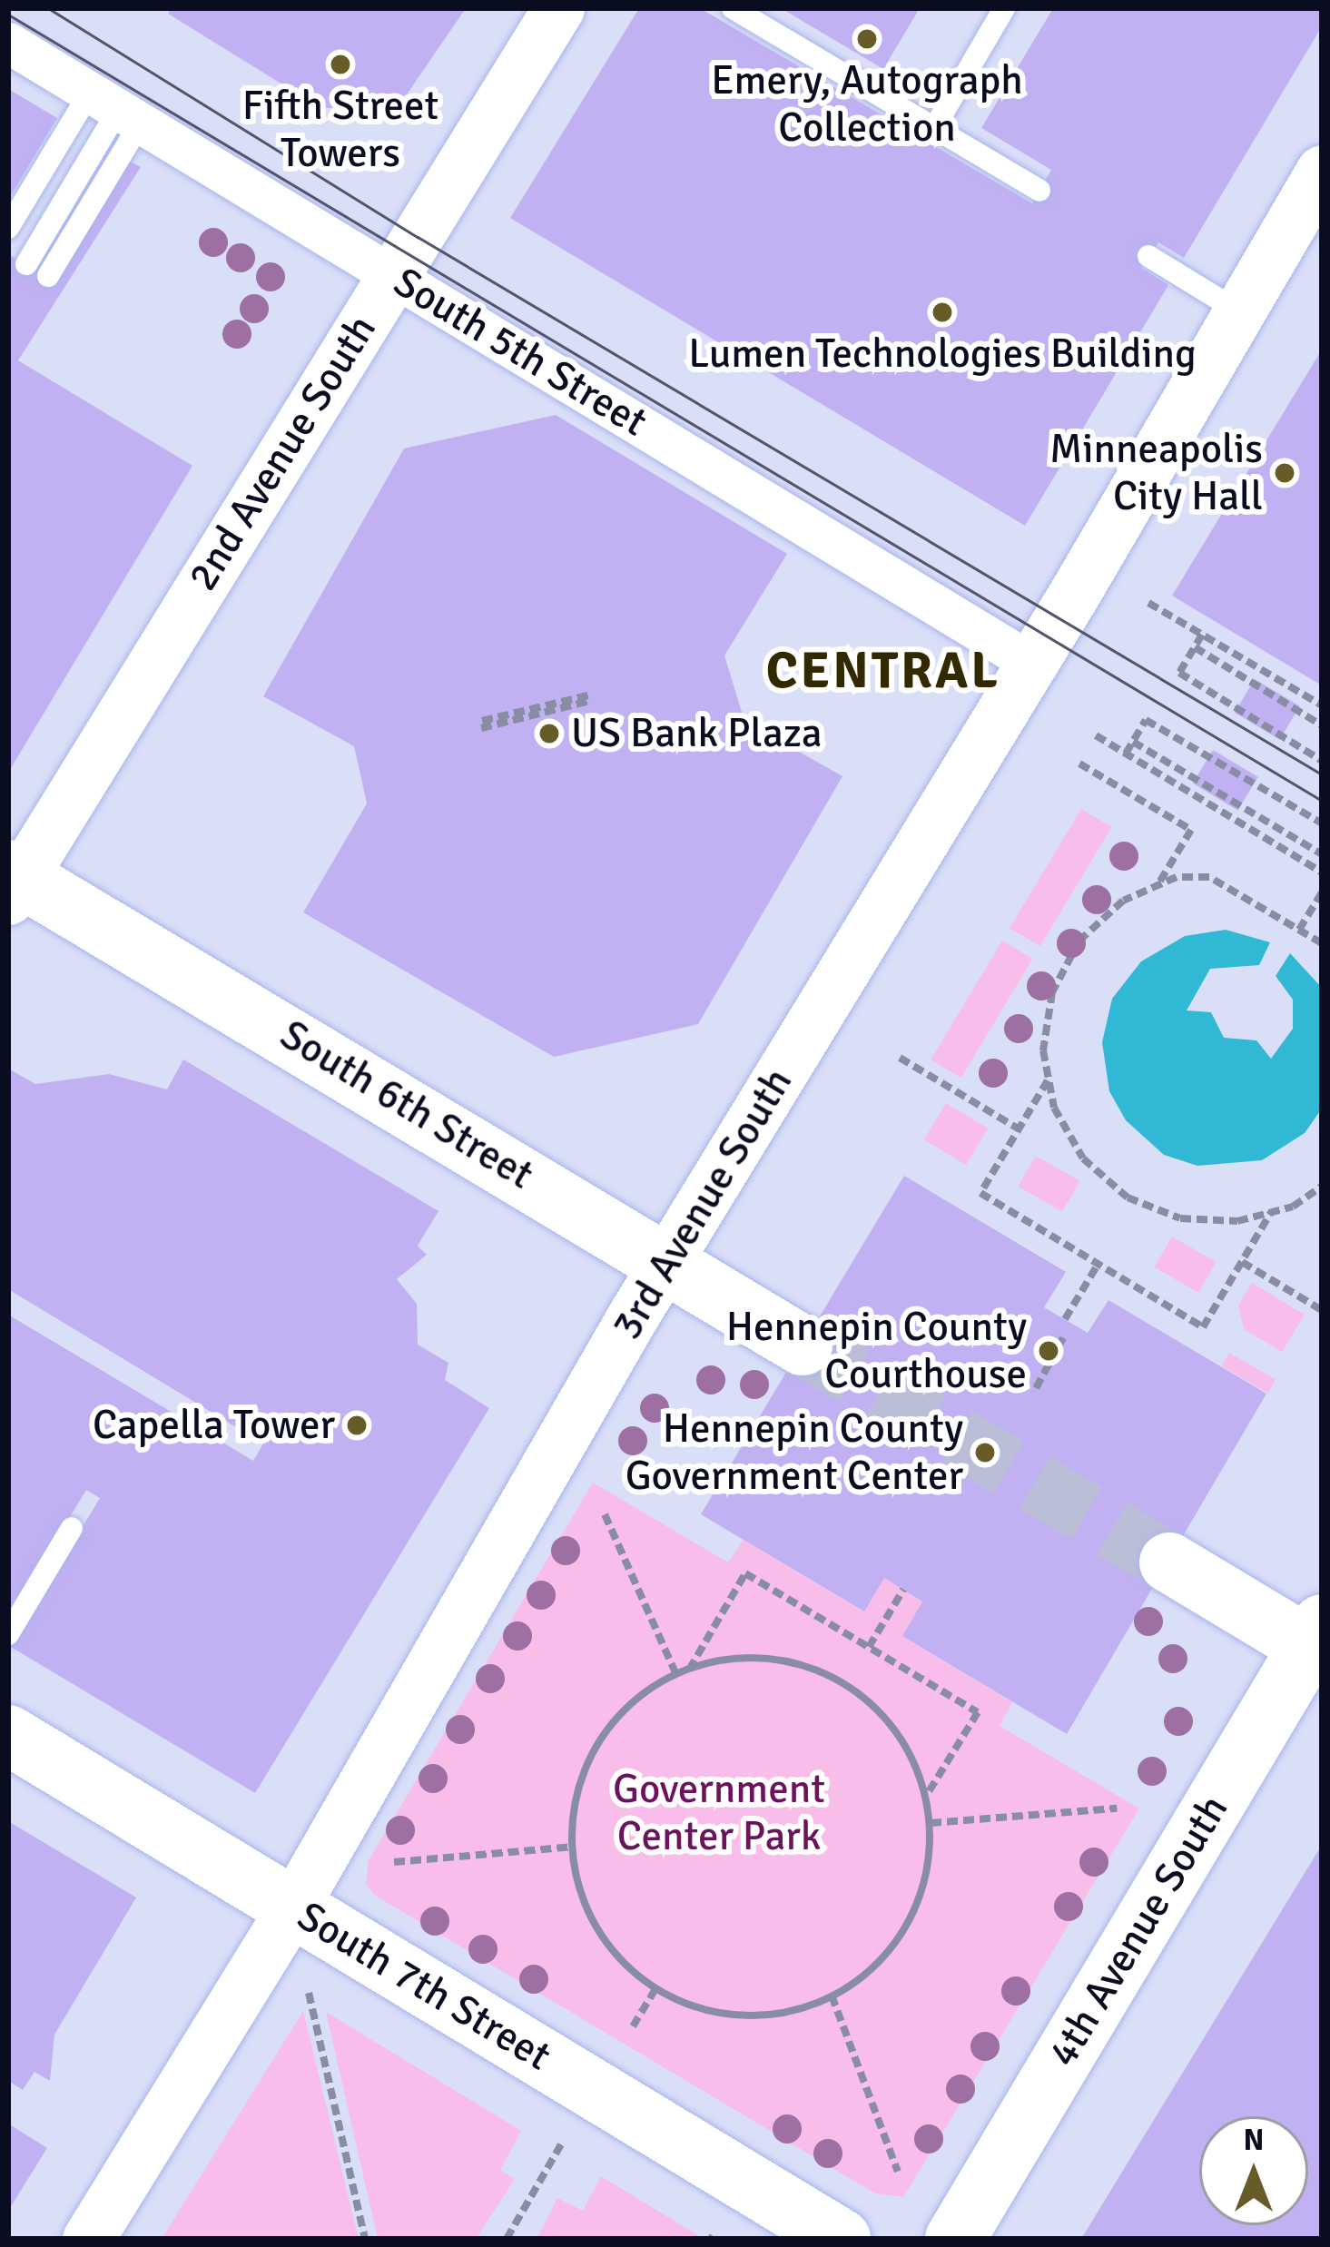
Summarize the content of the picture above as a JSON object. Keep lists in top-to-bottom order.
{
  "streets": {
    "main road": ["South 6th Street", "4th Avenue South", "South 7th Street"],
    "street": ["South 5th Street", "2nd Avenue South", "3rd Avenue South"]
  },
  "crossings": [
    ["South 5th Street", "2nd Avenue South"],
    ["South 5th Street", "3rd Avenue South"],
    ["2nd Avenue South", "South 6th Street"],
    ["South 6th Street", "3rd Avenue South"],
    ["3rd Avenue South", "South 7th Street"]
  ],
  "districts": ["CENTRAL"],
  "parks": ["Government Center Park"],
  "places": [
    "Emery, Autograph Collection",
    "Fifth Street Towers",
    "Lumen Technologies Building",
    "Minneapolis City Hall",
    "US Bank Plaza",
    "Hennepin County Courthouse",
    "Capella Tower",
    "Hennepin County Government Center"
  ],
  "north": "top"
}
